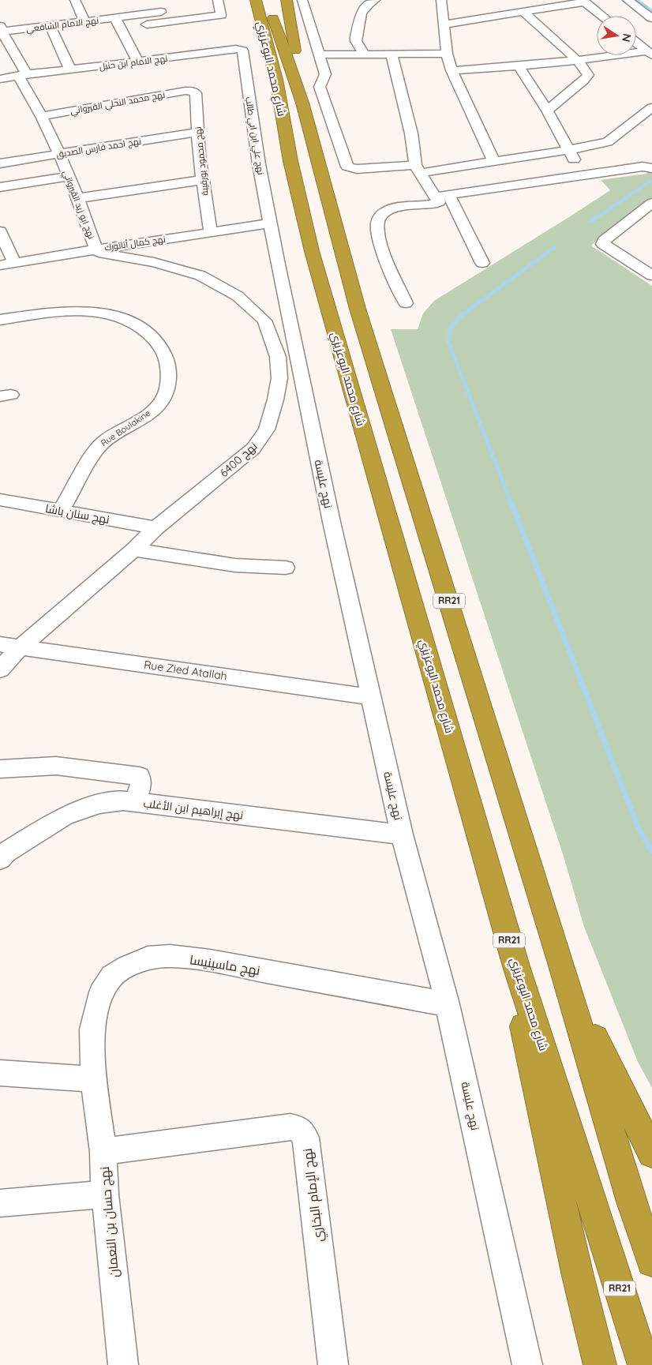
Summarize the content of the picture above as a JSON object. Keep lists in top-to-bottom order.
{
  "streets": {
    "highway": ["شارع محمد البوعزيزي", "RR21"],
    "street": [
      "نهج الامام الشافعي",
      "نهج الامام ابن حنبل",
      "نهج محمد النحلي القيرواني",
      "نهج علي ابن ابي طالب",
      "نهج احمد فارس الصديق",
      "نهج محمود بورقيبة",
      "نهج ابو زيد القيرواني",
      "نهج كمال أتاتورك",
      "Rue Boulakine",
      "نهج 6400",
      "نهج عليسة",
      "نهج سنان باشا",
      "Rue Zied Atallah",
      "نهج إبراهيم ابن الأغلب",
      "نهج ماسينيسا",
      "نهج الإمام البخاري",
      "نهج حسان بن النعمان"
    ]
  },
  "crossings": [
    ["نهج الامام الشافعي", "نهج ابو زيد القيرواني"],
    ["نهج الامام ابن حنبل", "نهج علي ابن ابي طالب"],
    ["نهج الامام ابن حنبل", "نهج ابو زيد القيرواني"],
    ["نهج محمد النحلي القيرواني", "نهج محمود بورقيبة"],
    ["نهج محمد النحلي القيرواني", "نهج ابو زيد القيرواني"],
    ["نهج علي ابن ابي طالب", "نهج كمال أتاتورك"],
    ["نهج علي ابن ابي طالب", "نهج عليسة"],
    ["نهج احمد فارس الصديق", "نهج محمود بورقيبة"],
    ["نهج احمد فارس الصديق", "نهج ابو زيد القيرواني"],
    ["نهج محمود بورقيبة", "نهج كمال أتاتورك"],
    ["نهج ابو زيد القيرواني", "نهج كمال أتاتورك"],
    ["نهج ابو زيد القيرواني", "نهج 6400"],
    ["نهج كمال أتاتورك", "نهج 6400"],
    ["نهج كمال أتاتورك", "نهج عليسة"],
    ["Rue Boulakine", "نهج سنان باشا"],
    ["نهج 6400", "نهج سنان باشا"],
    ["نهج 6400", "Rue Zied Atallah"],
    ["نهج عليسة", "Rue Zied Atallah"],
    ["نهج عليسة", "نهج إبراهيم ابن الأغلب"],
    ["نهج عليسة", "نهج ماسينيسا"],
    ["نهج ماسينيسا", "نهج حسان بن النعمان"],
    ["نهج الإمام البخاري", "نهج حسان بن النعمان"]
  ],
  "north": "right"
}
